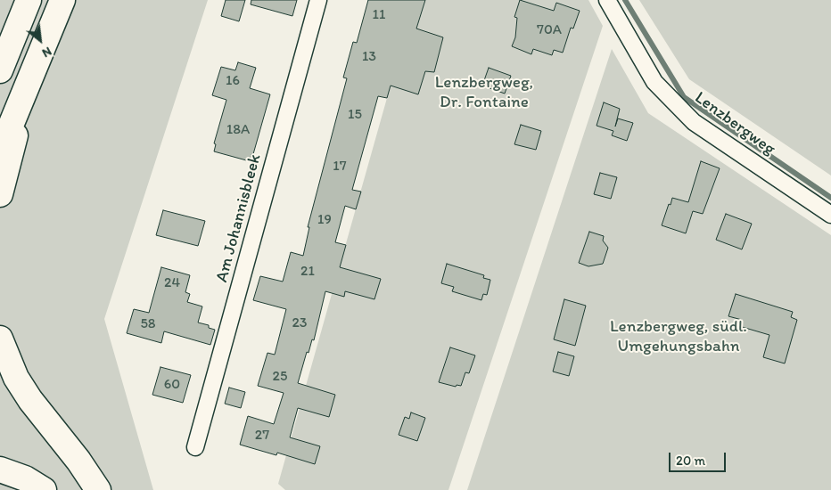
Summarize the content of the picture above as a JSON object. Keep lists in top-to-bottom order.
{
  "streets": {
    "street": ["Lenzbergweg", "Am Johannisbleek"]
  },
  "parks": ["Lenzbergweg, Dr. Fontaine", "Lenzbergweg, südl. Umgehungsbahn"],
  "house_numbers": [
    "11",
    "70A",
    "13",
    "16",
    "15",
    "18A",
    "17",
    "19",
    "21",
    "24",
    "23",
    "58",
    "25",
    "60",
    "27"
  ],
  "scale_bar": "20 m",
  "north": "bottom right"
}
